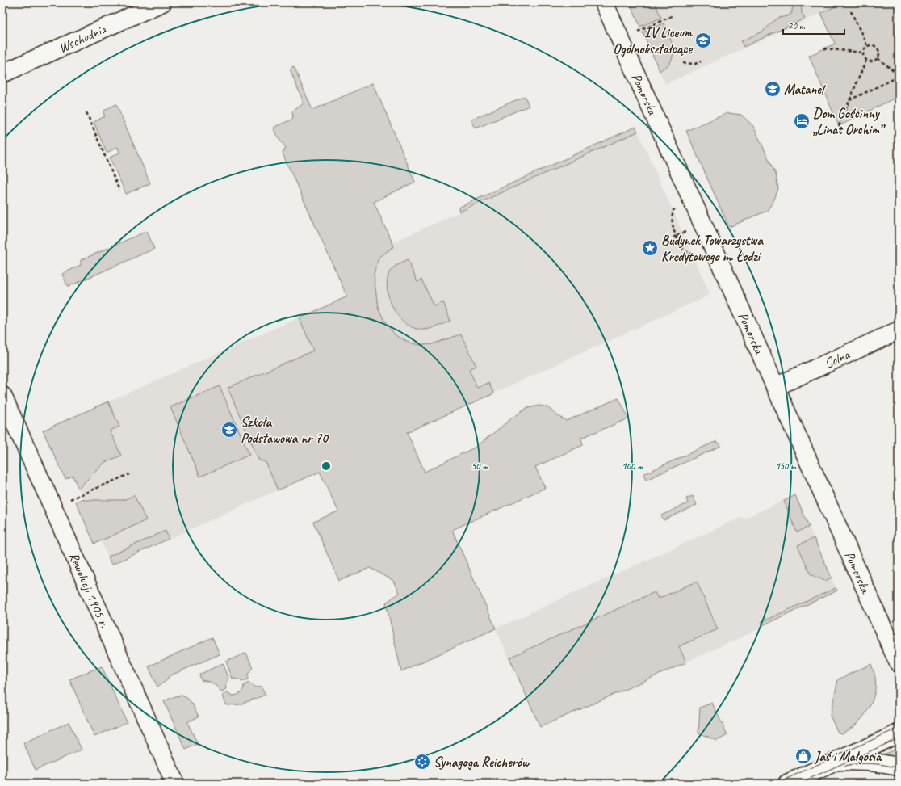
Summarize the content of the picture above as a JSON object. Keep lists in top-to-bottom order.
{
  "streets": {
    "street": [
      "Wschodnia",
      "Pomorska",
      "Solna",
      "Rewolucji 1905 r."
    ]
  },
  "crossings": [
    ["Pomorska", "Solna"]
  ],
  "places": {
    "school or university": ["IV Liceum Ogólnokształcące", "Matanel", "Szkoła Podstawowa nr 70"],
    "hotel": ["Dom Gościnny „Linat Orchim”"],
    "place": ["Budynek Towarzystwa Kredytowego m. Łodzi"],
    "shop": ["Jaś i Małgosia"],
    "synagogue": ["Synagoga Reicherów"]
  },
  "scale_bar": "20 m",
  "rings": ["50 m", "100 m", "150 m"]
}
